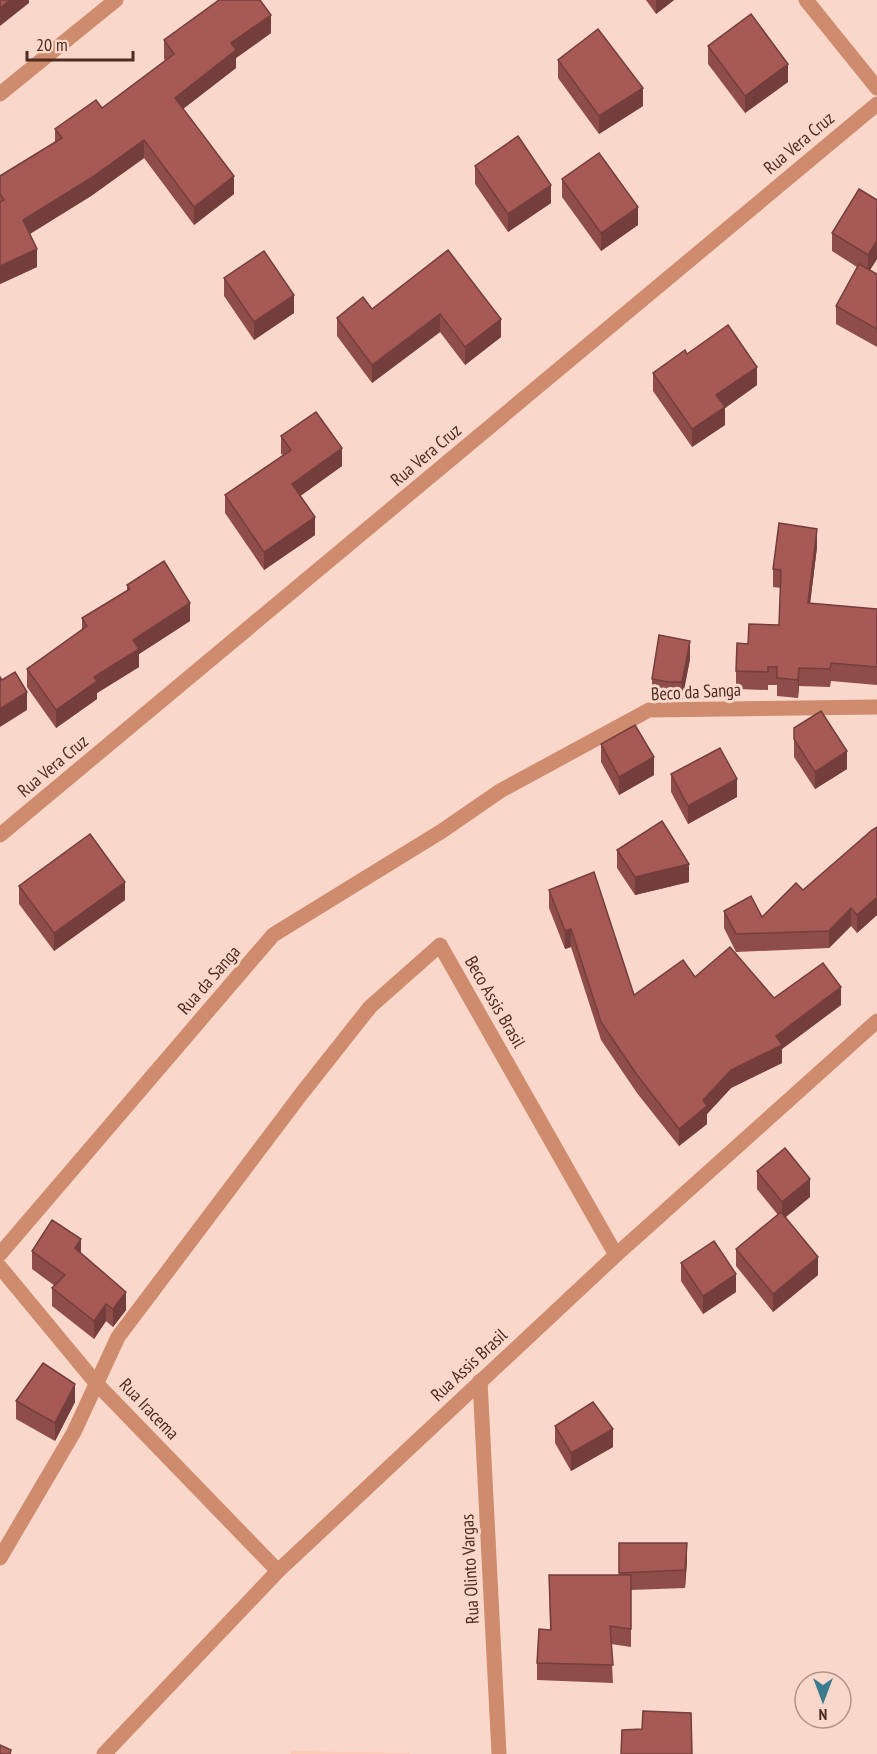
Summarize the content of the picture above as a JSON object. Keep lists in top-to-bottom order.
{
  "streets": {
    "street": [
      "Rua Vera Cruz",
      "Beco da Sanga",
      "Rua da Sanga",
      "Beco Assis Brasil",
      "Rua Assis Brasil",
      "Rua Iracema",
      "Rua Olinto Vargas"
    ]
  },
  "crossings": [
    ["Beco da Sanga", "Rua da Sanga"],
    ["Beco Assis Brasil", "Rua Assis Brasil"],
    ["Beco Assis Brasil", "Rua Iracema"],
    ["Rua Assis Brasil", "Rua Iracema"],
    ["Rua Assis Brasil", "Rua Olinto Vargas"]
  ],
  "scale_bar": "20 m",
  "north": "bottom"
}
